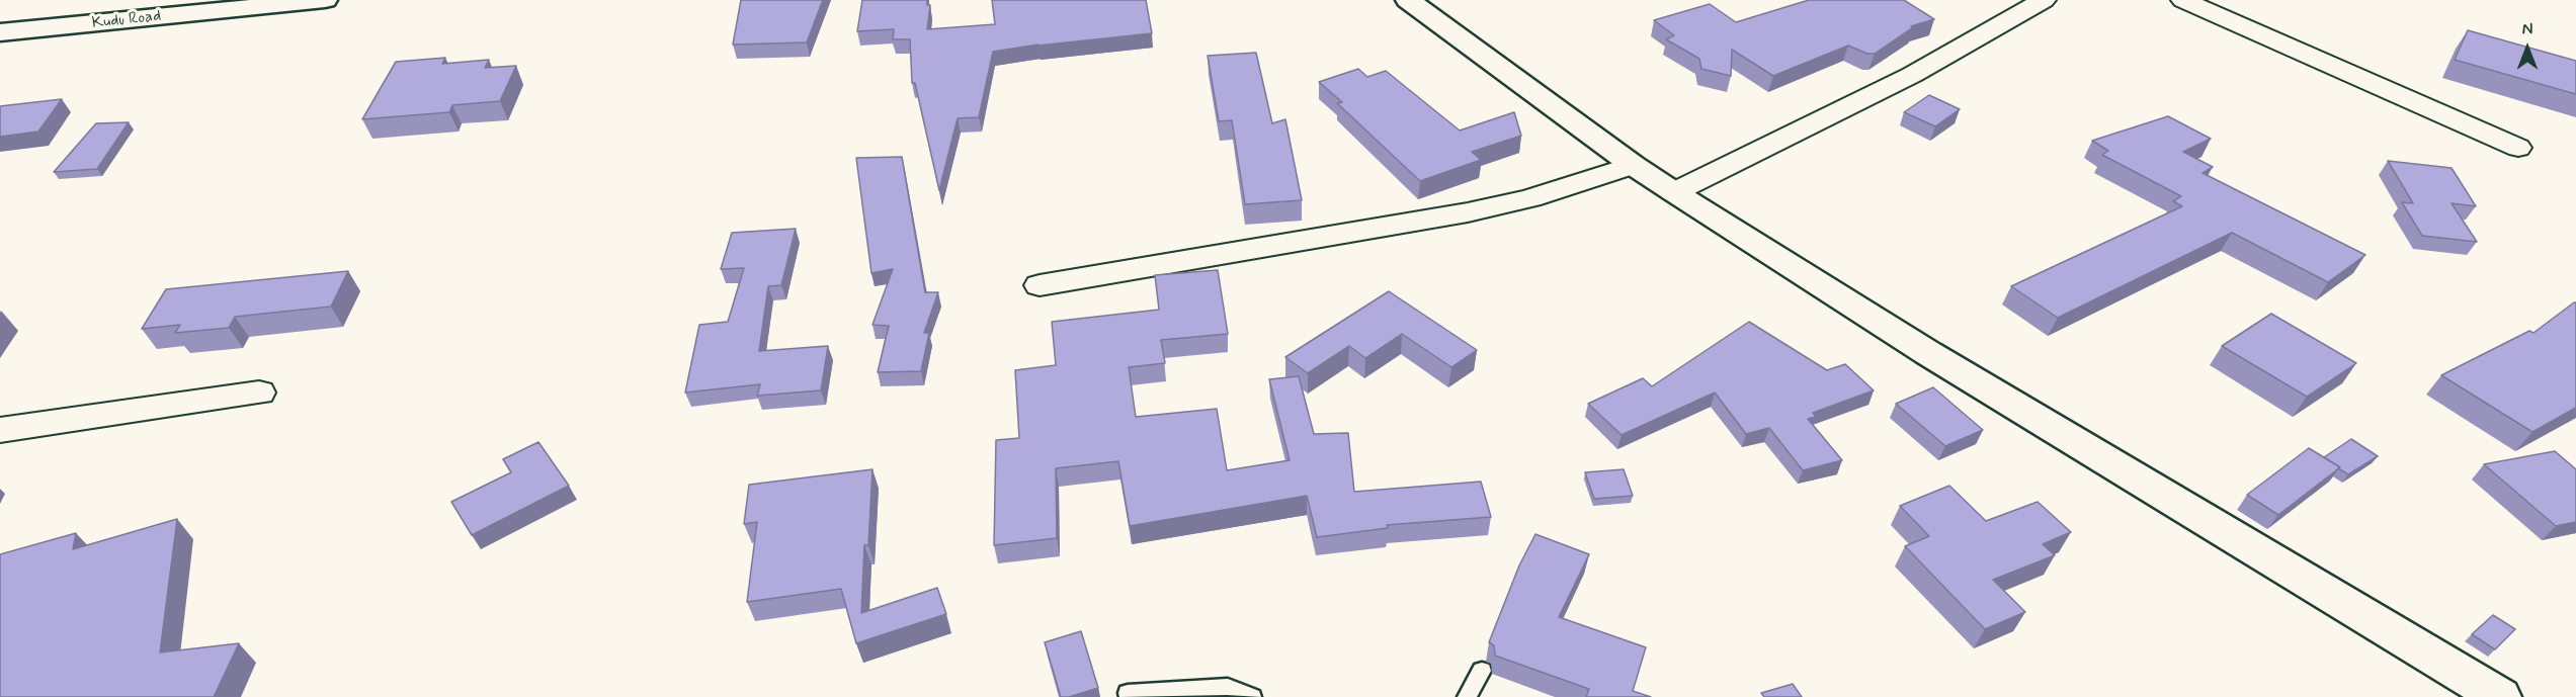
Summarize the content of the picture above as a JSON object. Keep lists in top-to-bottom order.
{
  "streets": {
    "street": ["Kudu Road"]
  },
  "north": "top"
}
